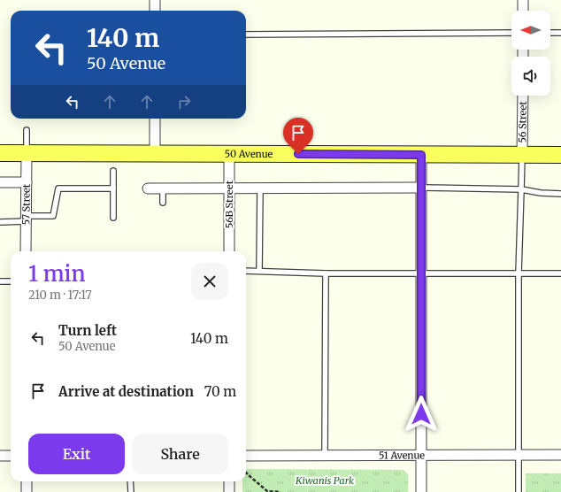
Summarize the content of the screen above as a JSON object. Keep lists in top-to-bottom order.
{
  "streets": {
    "main road": ["50 Avenue"],
    "street": [
      "56 Street",
      "57 Street",
      "56B Street",
      "51 Avenue"
    ]
  },
  "crossings": [
    ["56 Street", "50 Avenue"],
    ["50 Avenue", "57 Street"],
    ["50 Avenue", "56B Street"]
  ],
  "parks": ["Kiwanis Park"],
  "north": "left",
  "page": {
    "turn": ["140 m", "50 Avenue"],
    "heading": ["1 min", "210 m · 17:17"],
    "list": [
      {
        "name": "Turn left",
        "note": "50 Avenue",
        "value": "140 m"
      },
      {
        "name": "Arrive at destination",
        "value": "70 m"
      }
    ],
    "buttons": ["Exit", "Share"]
  }
}
